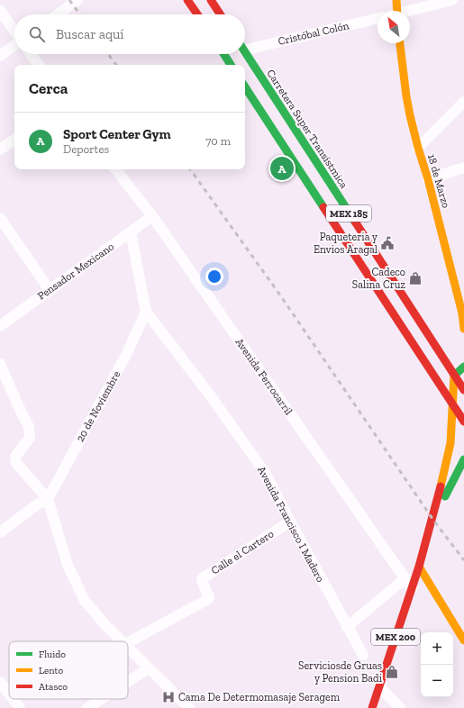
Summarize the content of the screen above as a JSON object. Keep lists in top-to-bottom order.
{
  "streets": {
    "main road": [
      "Carretera Super Transístmica",
      "18 de Marzo",
      "MEX 185",
      "MEX 200"
    ],
    "street": [
      "Cristóbal Colón",
      "Pensador Mexicano",
      "Avenida Ferrocarril",
      "20 de Noviembre",
      "Avenida Francisco I Madero",
      "Calle el Cartero"
    ]
  },
  "crossings": [
    ["Carretera Super Transístmica", "MEX 200"],
    ["Pensador Mexicano", "Avenida Ferrocarril"],
    ["Avenida Ferrocarril", "MEX 200"],
    ["20 de Noviembre", "Avenida Francisco I Madero"],
    ["Avenida Francisco I Madero", "Calle el Cartero"]
  ],
  "places": {
    "public building": ["Paqueteria y Envios Aragal"],
    "shop": ["Cadeco Salina Cruz", "Serviciosde Gruas y Pension Badi"],
    "hospital": ["Cama De Determomasaje Seragem"]
  },
  "legend": ["Fluido", "Lento", "Atasco"],
  "north": "top left",
  "page": {
    "search": "Buscar aquí",
    "heading": "Cerca",
    "list": [
      {
        "mark": "A",
        "name": "Sport Center Gym",
        "note": "Deportes",
        "value": "70 m"
      }
    ],
    "pins": "A",
    "map_buttons": ["+", "−"]
  }
}
